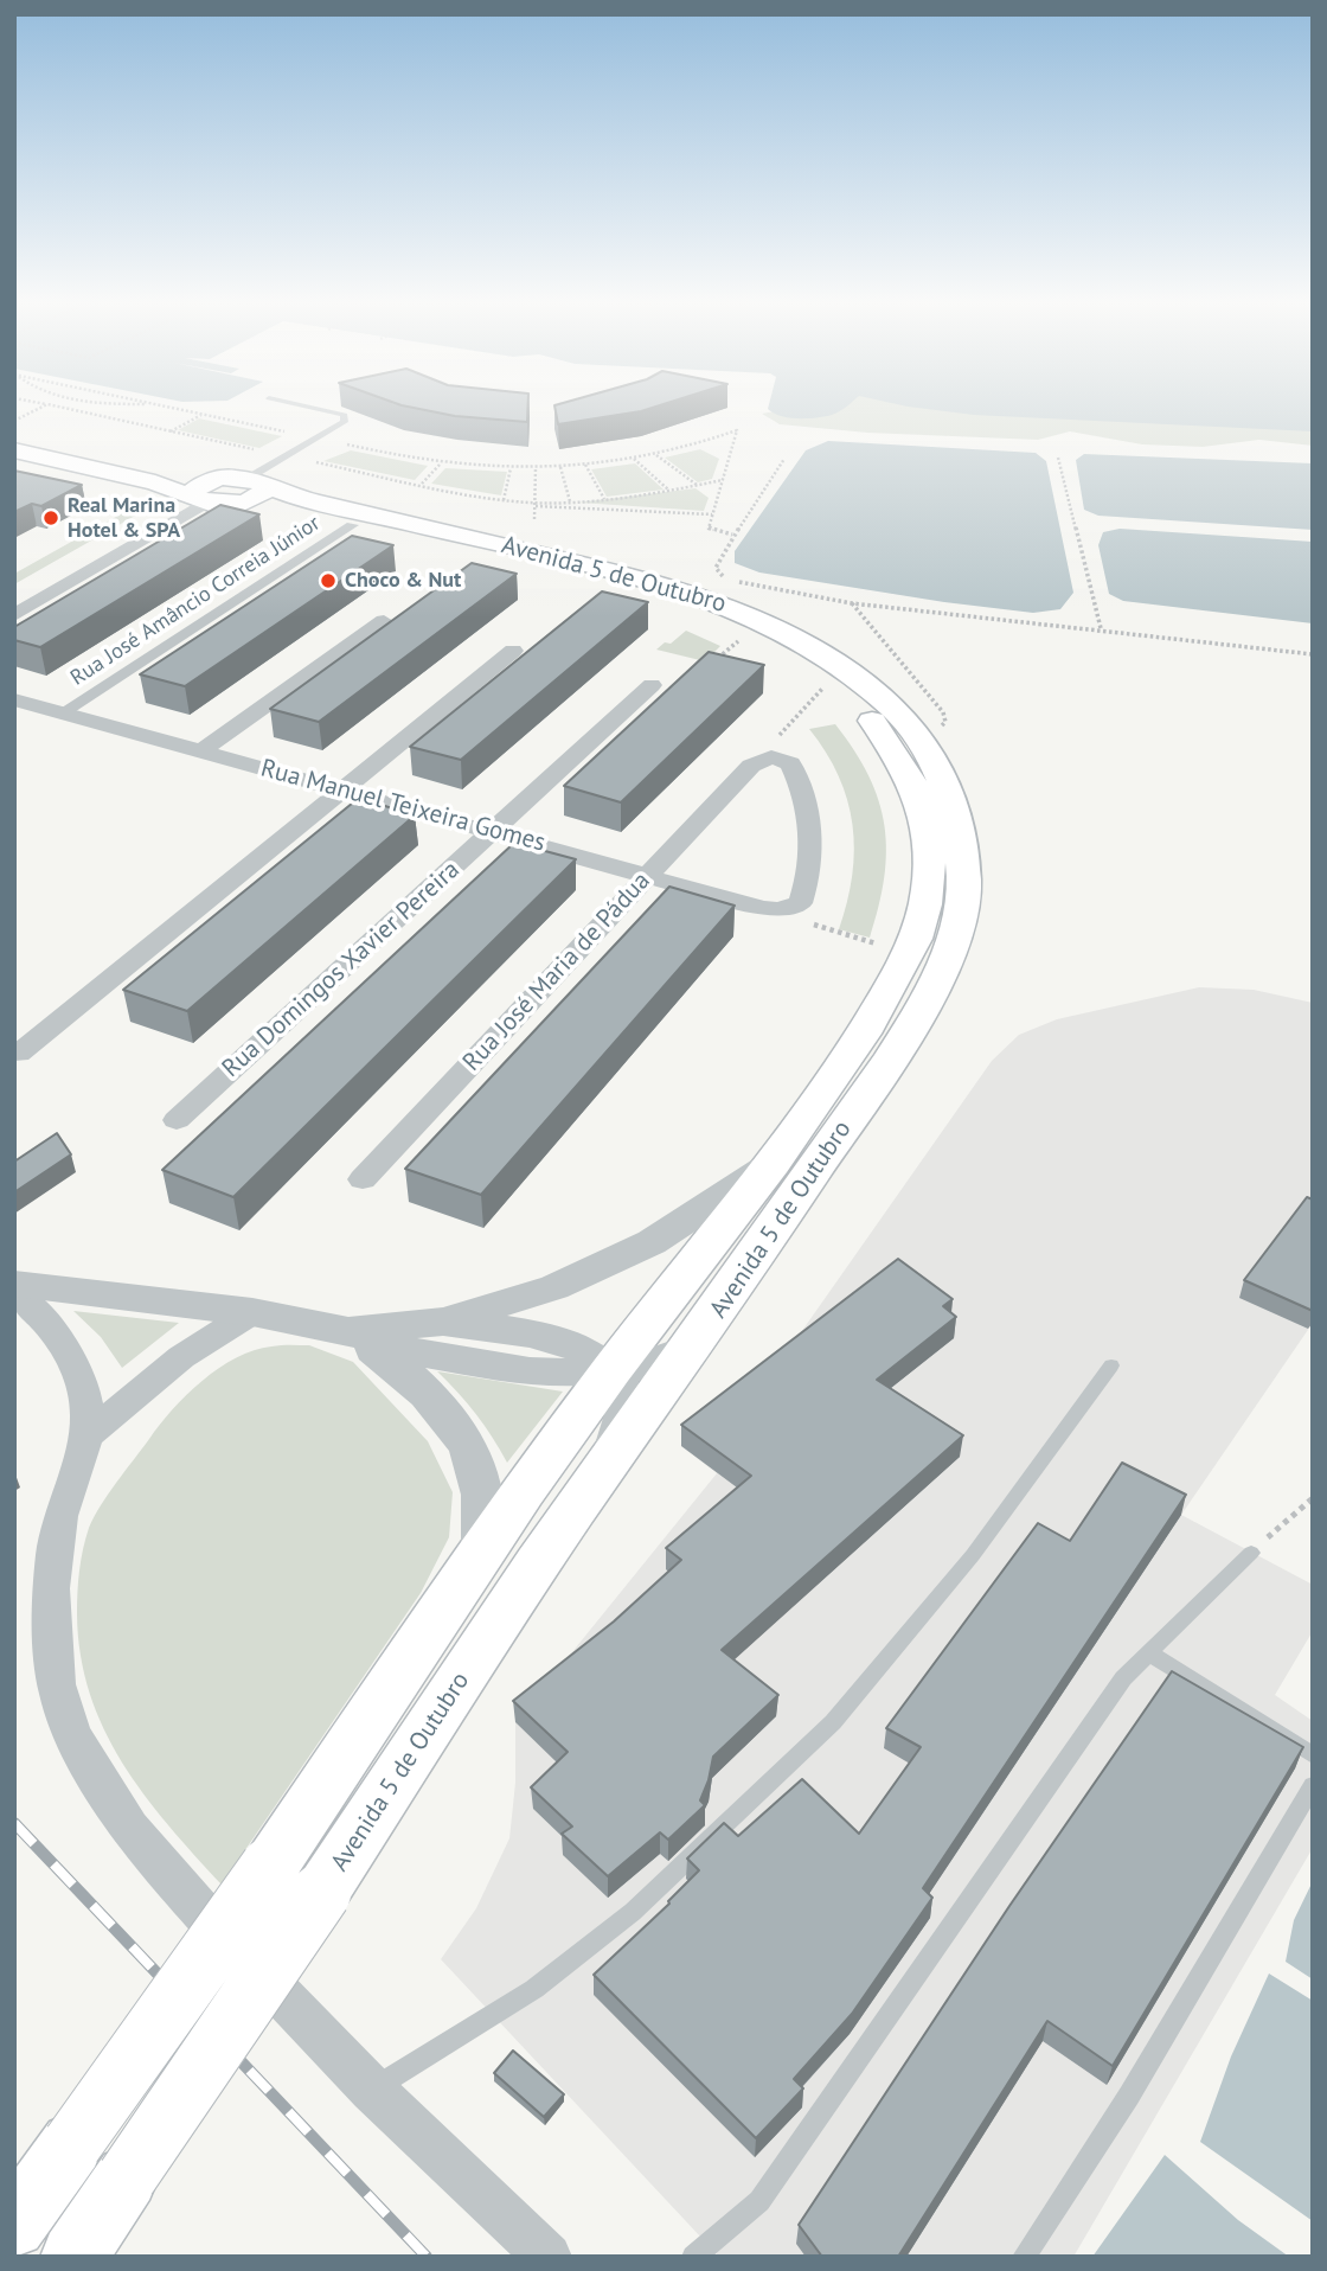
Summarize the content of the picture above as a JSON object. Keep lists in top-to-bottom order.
{
  "streets": {
    "main road": ["Avenida 5 de Outubro"],
    "street": [
      "Rua José Amâncio Correia Júnior",
      "Rua Manuel Teixeira Gomes",
      "Rua Domingos Xavier Pereira",
      "Rua José Maria de Pádua"
    ]
  },
  "crossings": [
    ["Avenida 5 de Outubro", "Rua José Amâncio Correia Júnior"],
    ["Rua José Amâncio Correia Júnior", "Rua Manuel Teixeira Gomes"],
    ["Rua Manuel Teixeira Gomes", "Rua Domingos Xavier Pereira"],
    ["Rua Manuel Teixeira Gomes", "Rua José Maria de Pádua"]
  ],
  "places": ["Real Marina Hotel & SPA", "Choco & Nut"]
}
